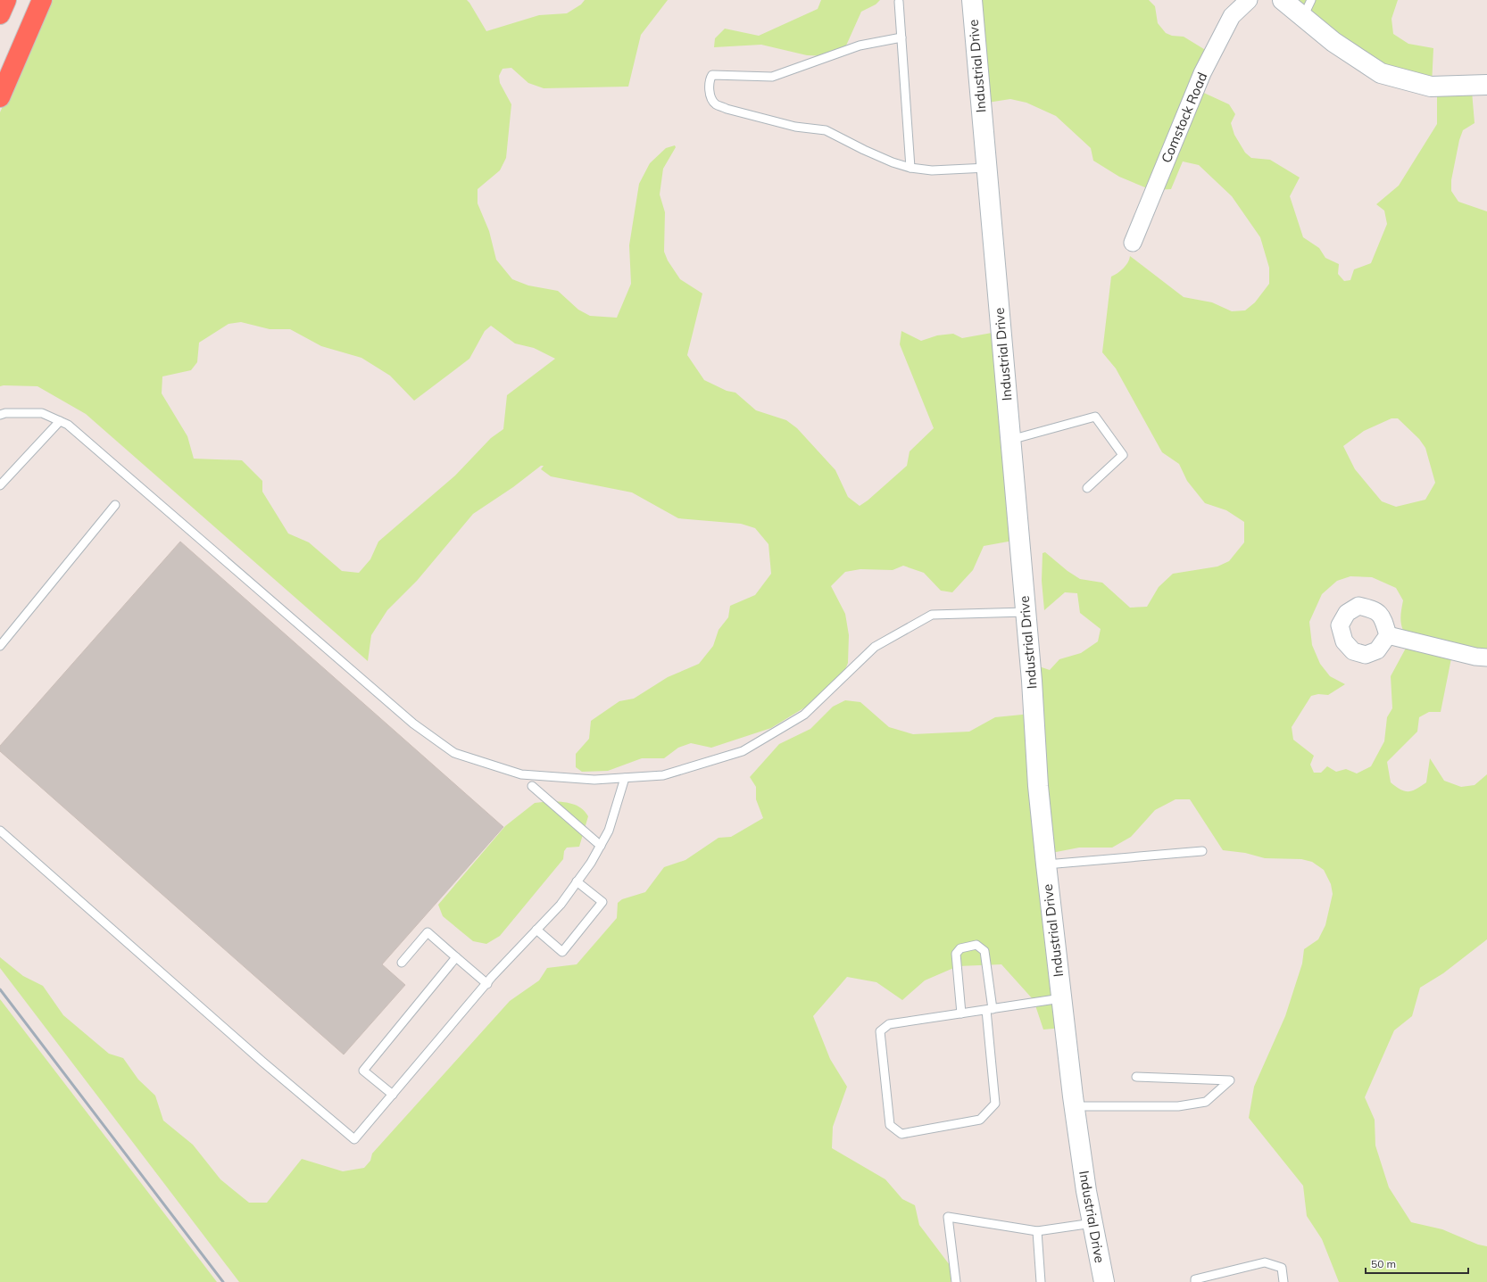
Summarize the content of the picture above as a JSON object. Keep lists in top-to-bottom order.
{
  "streets": {
    "street": ["Industrial Drive", "Comstock Road"]
  },
  "scale_bar": "50 m"
}
